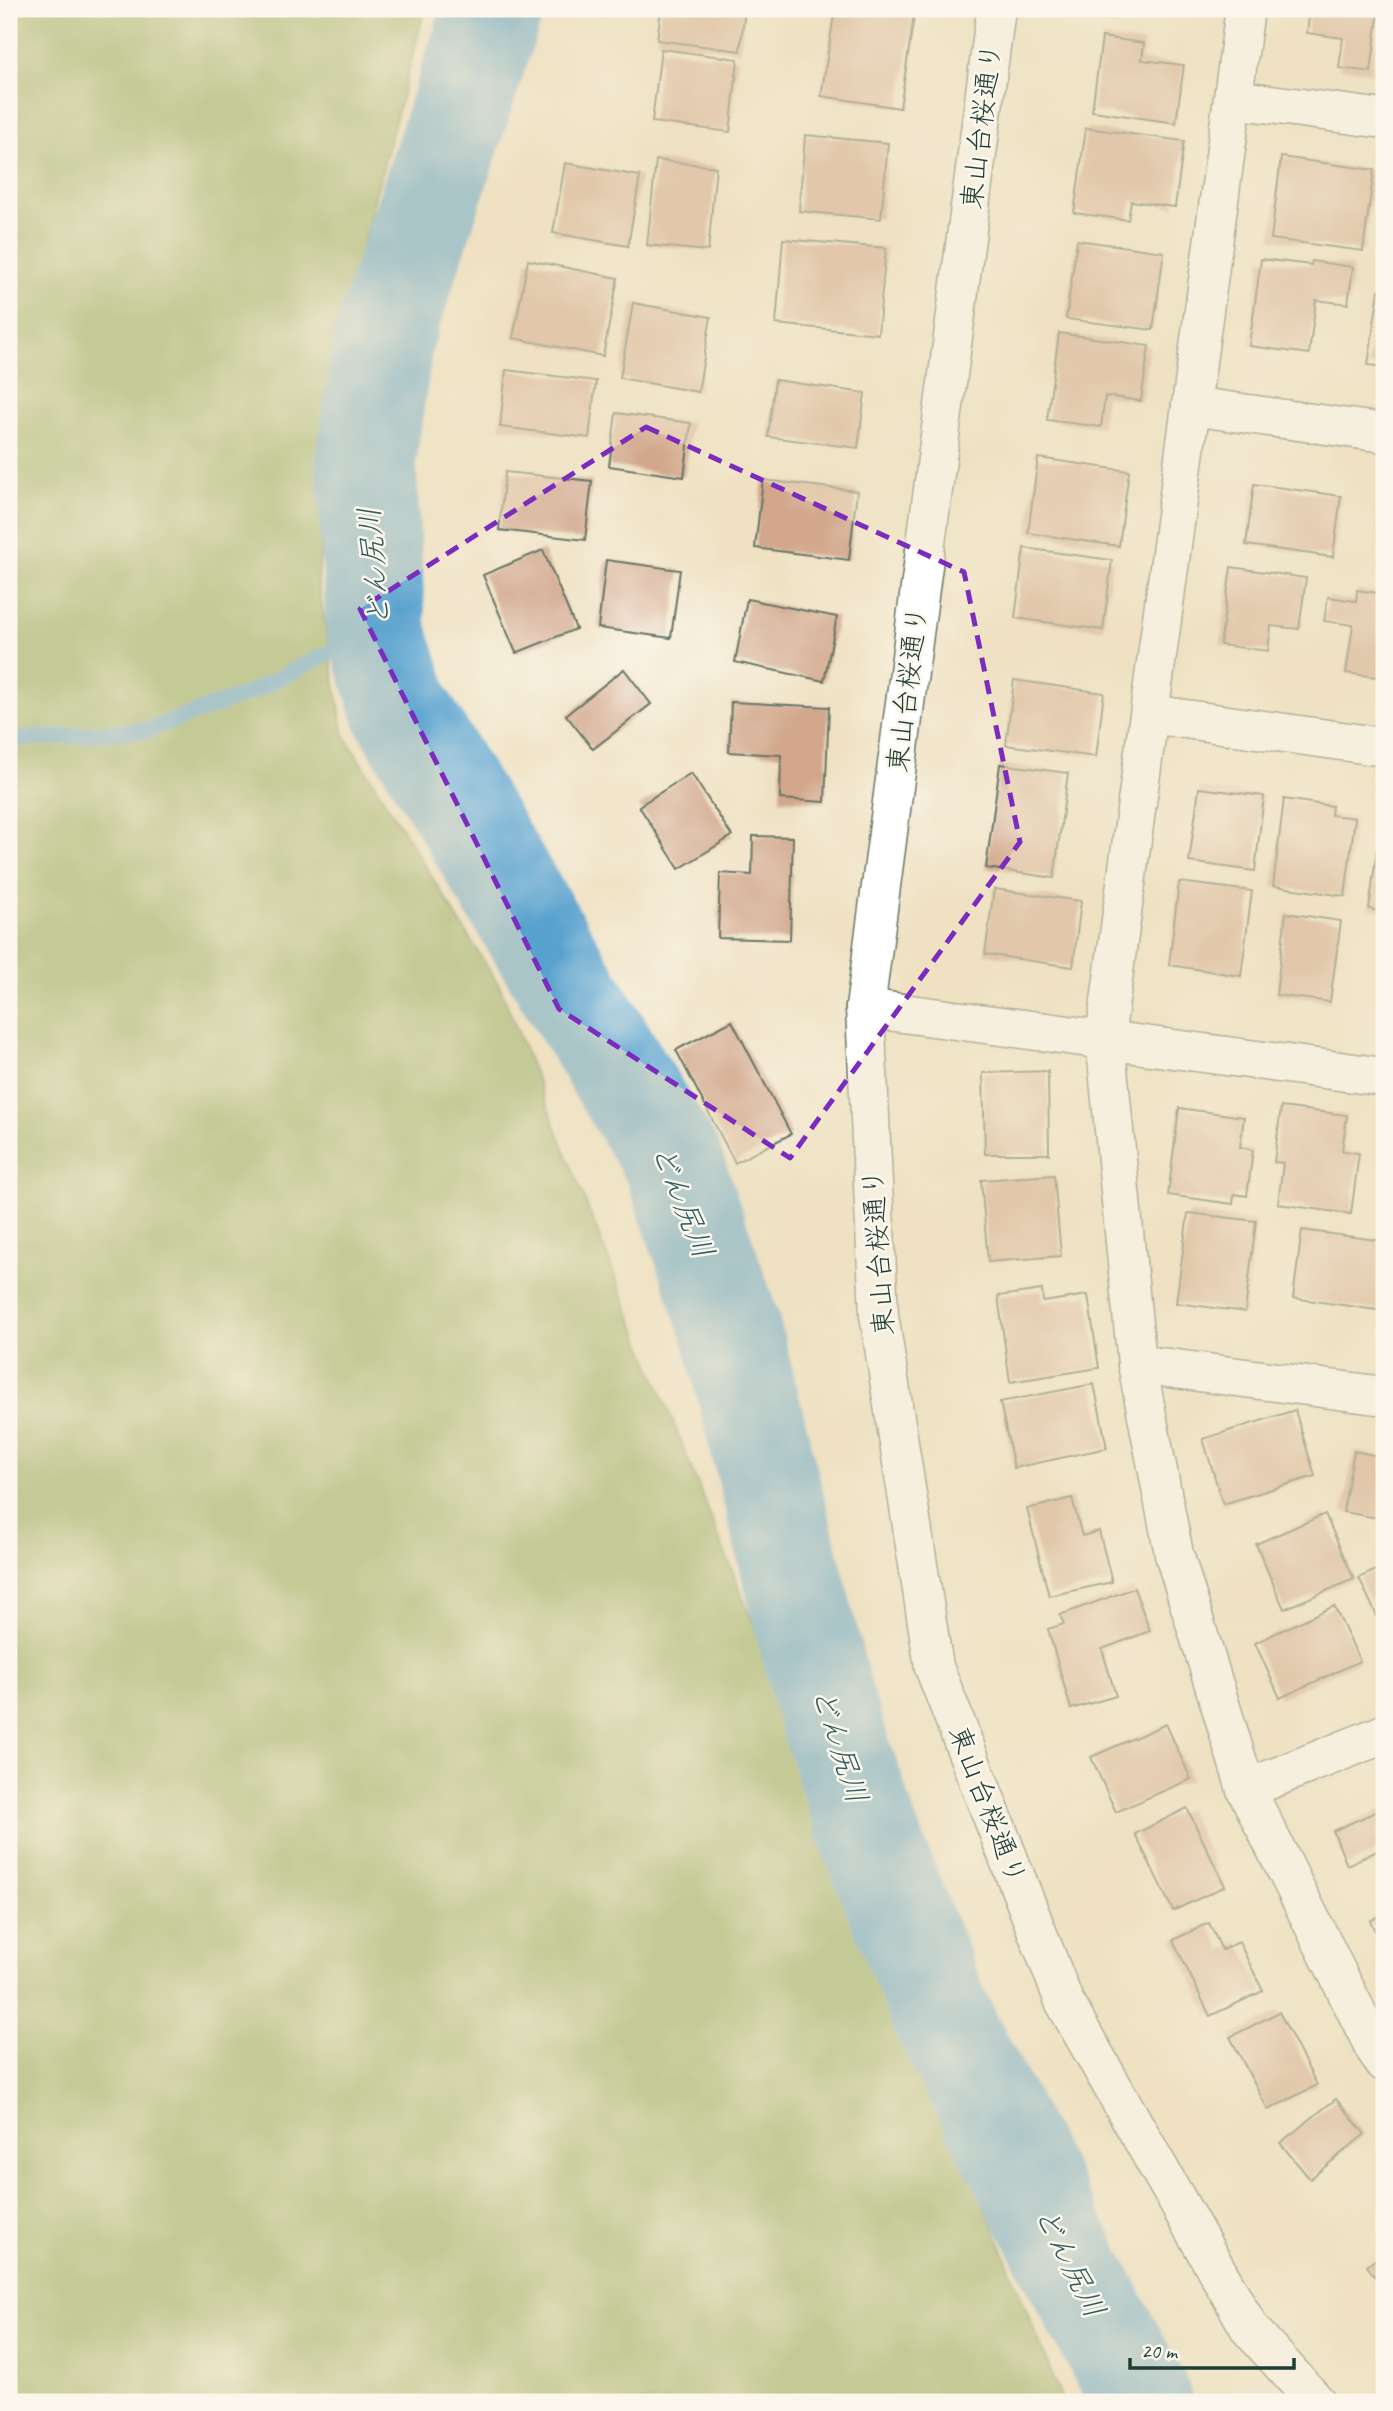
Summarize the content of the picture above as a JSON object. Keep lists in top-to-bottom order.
{
  "streets": {
    "street": ["東山台桜通り"]
  },
  "water": ["どん尻川"],
  "scale_bar": "20 m"
}
